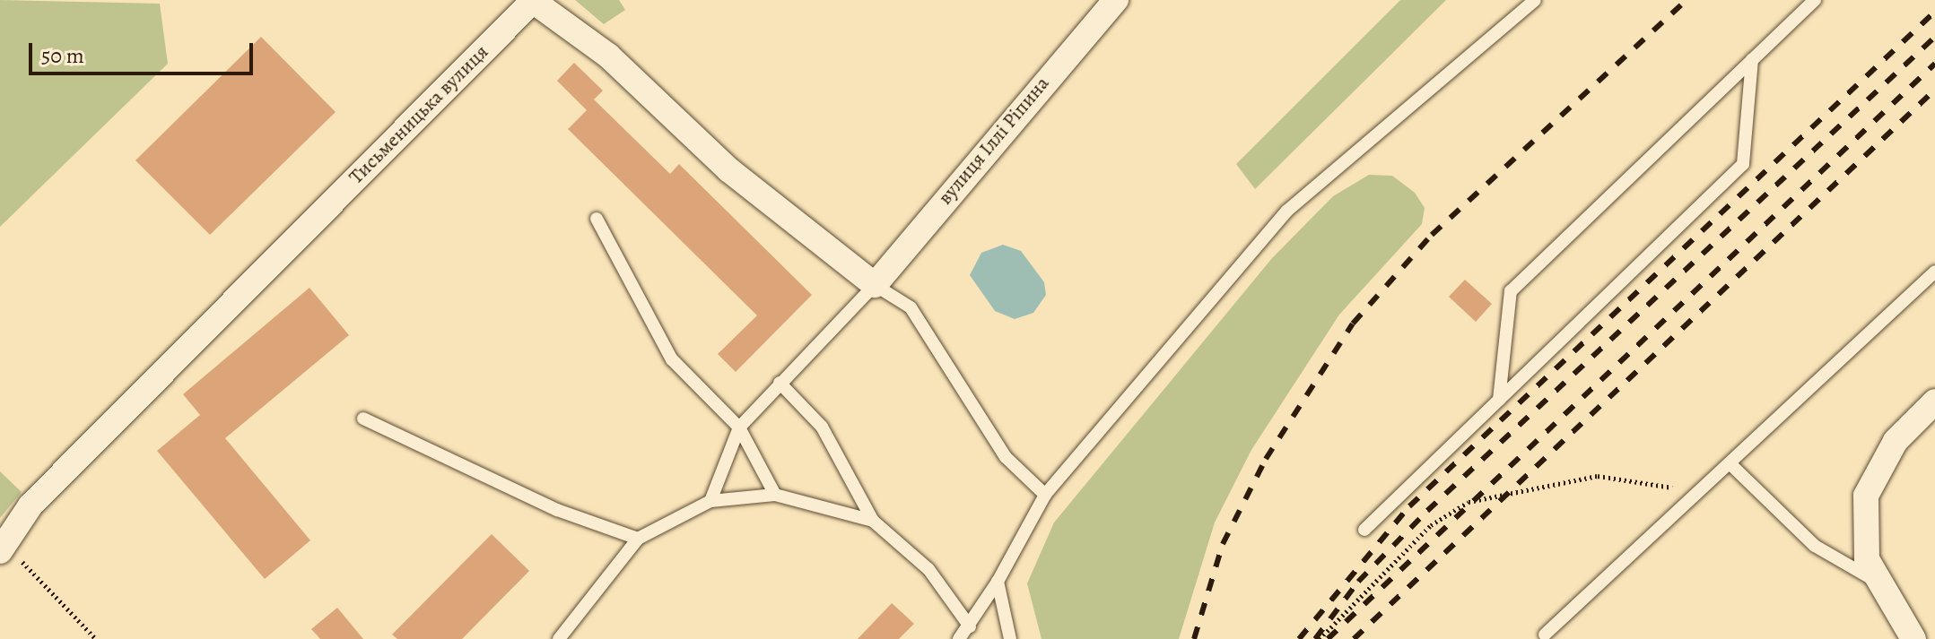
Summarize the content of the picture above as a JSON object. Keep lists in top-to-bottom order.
{
  "streets": {
    "street": ["Тисьменицька вулиця", "вулиця Іллі Ріпина"]
  },
  "crossings": [
    ["Тисьменицька вулиця", "вулиця Іллі Ріпина"]
  ],
  "scale_bar": "50 m"
}
